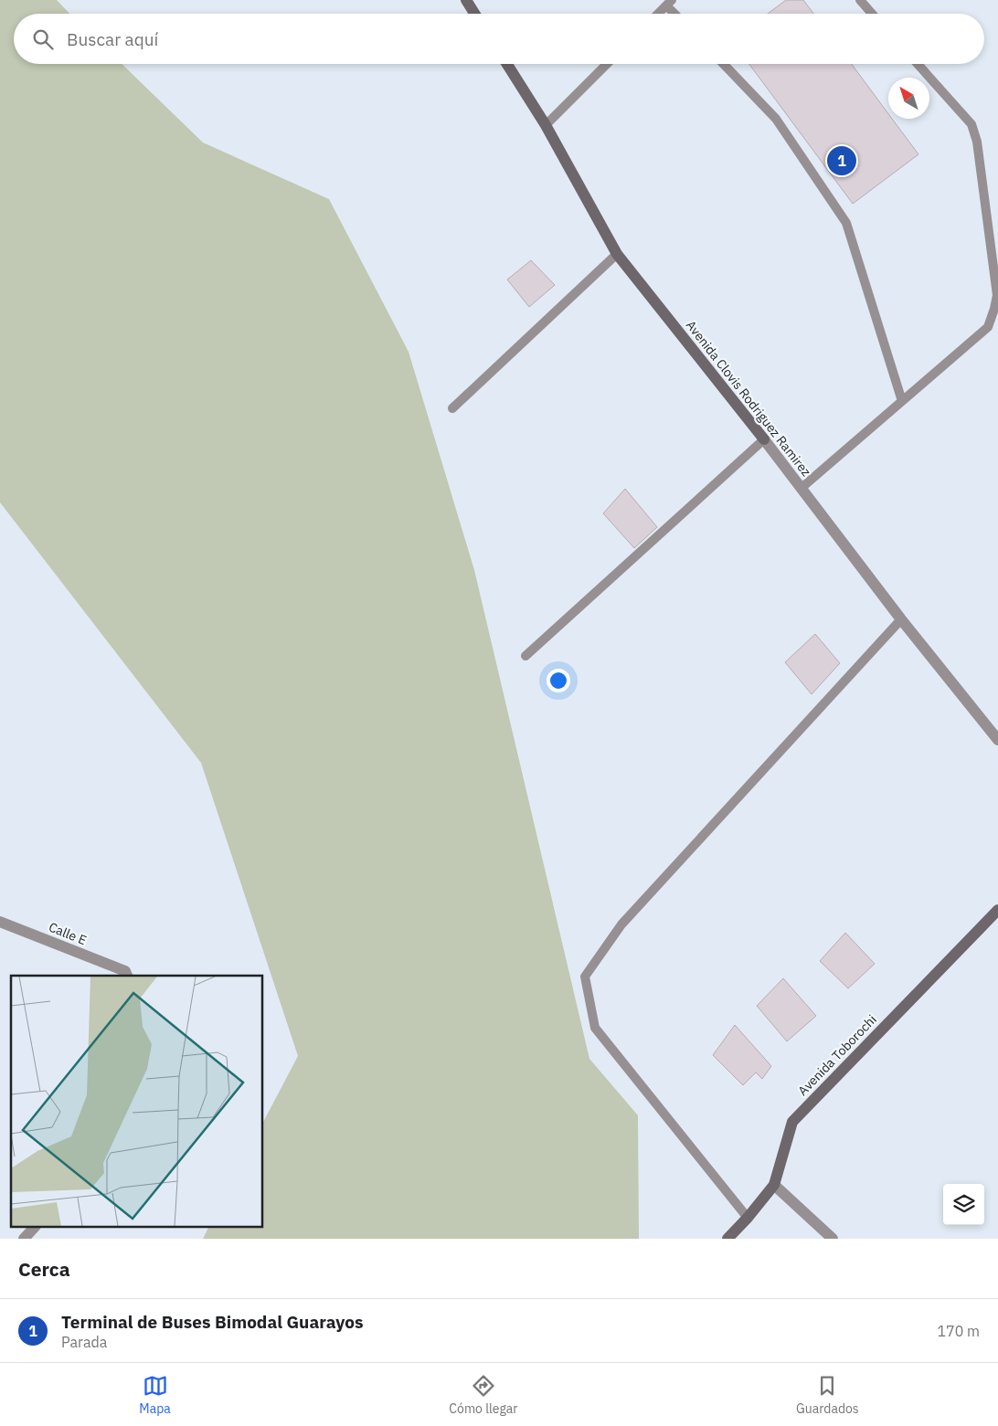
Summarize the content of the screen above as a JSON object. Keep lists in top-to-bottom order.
{
  "streets": {
    "main road": ["Avenida Clovis Rodriguez Ramirez", "Avenida Toborochi"],
    "street": ["Calle E"]
  },
  "north": "top left",
  "page": {
    "search": "Buscar aquí",
    "pins": "1",
    "heading": "Cerca",
    "list": [
      {
        "mark": "1",
        "name": "Terminal de Buses Bimodal Guarayos",
        "note": "Parada",
        "value": "170 m"
      }
    ],
    "nav": ["Mapa", "Cómo llegar", "Guardados"]
  }
}
